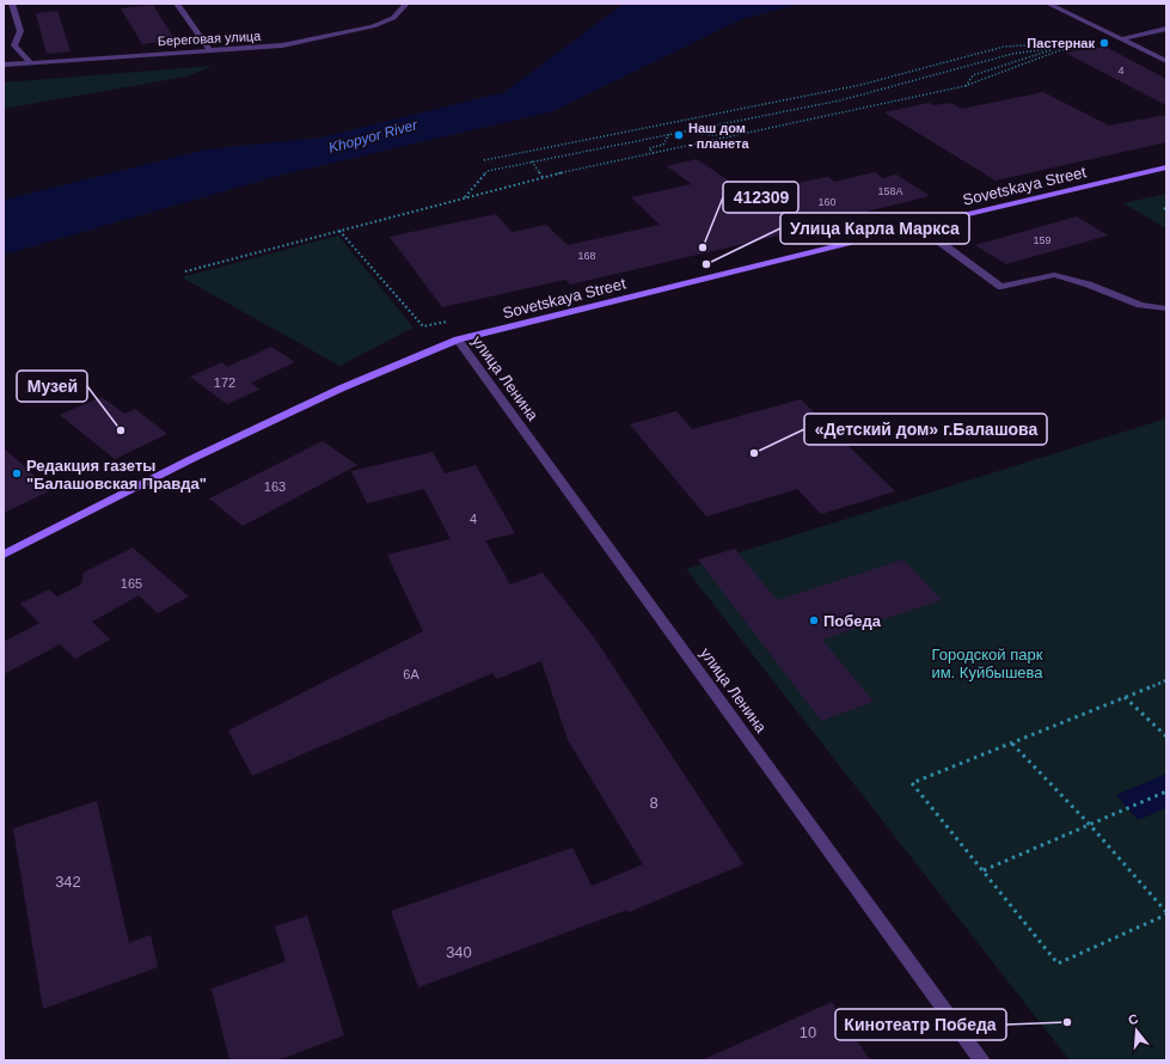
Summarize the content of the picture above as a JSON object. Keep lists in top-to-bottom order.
{
  "streets": {
    "street": ["Береговая улица", "Sovetskaya Street", "улица Ленина"]
  },
  "crossings": [
    ["Sovetskaya Street", "улица Ленина"]
  ],
  "water": ["Khopyor River"],
  "parks": ["Городской парк им. Куйбышева"],
  "places": [
    "Пастернак",
    "Наш дом - планета",
    "412309",
    "Улица Карла Маркса",
    "Музей",
    "«Детский дом» г.Балашова",
    "Редакция газеты \"Балашовская Правда\"",
    "Победа",
    "Кинотеатр Победа"
  ],
  "house_numbers": [
    "4",
    "158А",
    "160",
    "159",
    "168",
    "172",
    "163",
    "4",
    "165",
    "6А",
    "8",
    "342",
    "340",
    "10"
  ],
  "north": "top"
}
